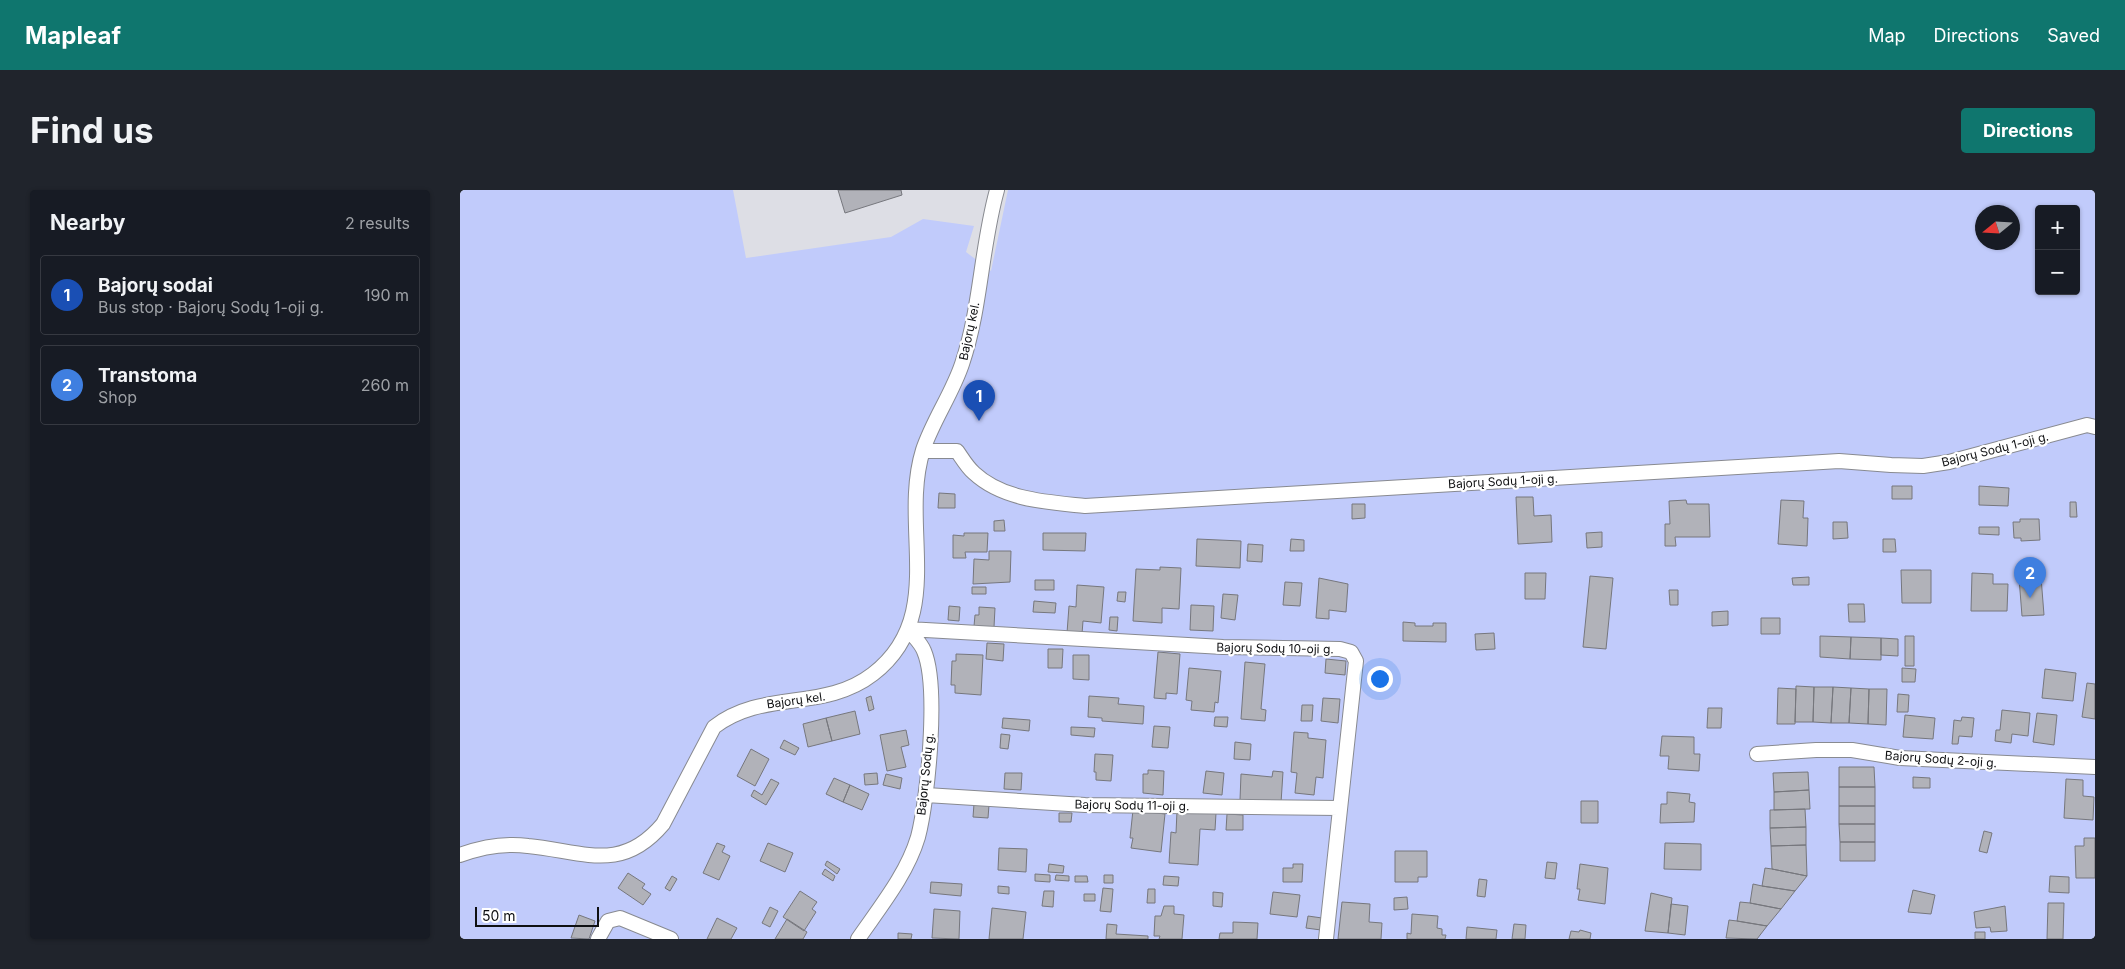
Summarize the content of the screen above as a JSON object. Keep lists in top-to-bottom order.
{
  "streets": {
    "street": [
      "Bajorų kel.",
      "Bajorų Sodų 1-oji g.",
      "Bajorų Sodų 10-oji g.",
      "Bajorų Sodų 2-oji g.",
      "Bajorų Sodų g.",
      "Bajorų Sodų 11-oji g."
    ]
  },
  "crossings": [
    ["Bajorų kel.", "Bajorų Sodų 1-oji g."],
    ["Bajorų kel.", "Bajorų Sodų 10-oji g."],
    ["Bajorų kel.", "Bajorų Sodų g."],
    ["Bajorų Sodų 10-oji g.", "Bajorų Sodų g."],
    ["Bajorų Sodų 10-oji g.", "Bajorų Sodų 11-oji g."],
    ["Bajorų Sodų g.", "Bajorų Sodų 11-oji g."]
  ],
  "scale_bar": "50 m",
  "north": "left",
  "page": {
    "header": "Mapleaf",
    "nav": ["Map", "Directions", "Saved"],
    "buttons": "Directions",
    "title": "Find us",
    "heading": ["Nearby", "2 results"],
    "map_buttons": ["+", "−"],
    "list": [
      {
        "mark": "1",
        "name": "Bajorų sodai",
        "note": "Bus stop · Bajorų Sodų 1-oji g.",
        "value": "190 m"
      },
      {
        "mark": "2",
        "name": "Transtoma",
        "note": "Shop",
        "value": "260 m"
      }
    ],
    "pins": ["1", "2"],
    "scale": "50 m"
  }
}
